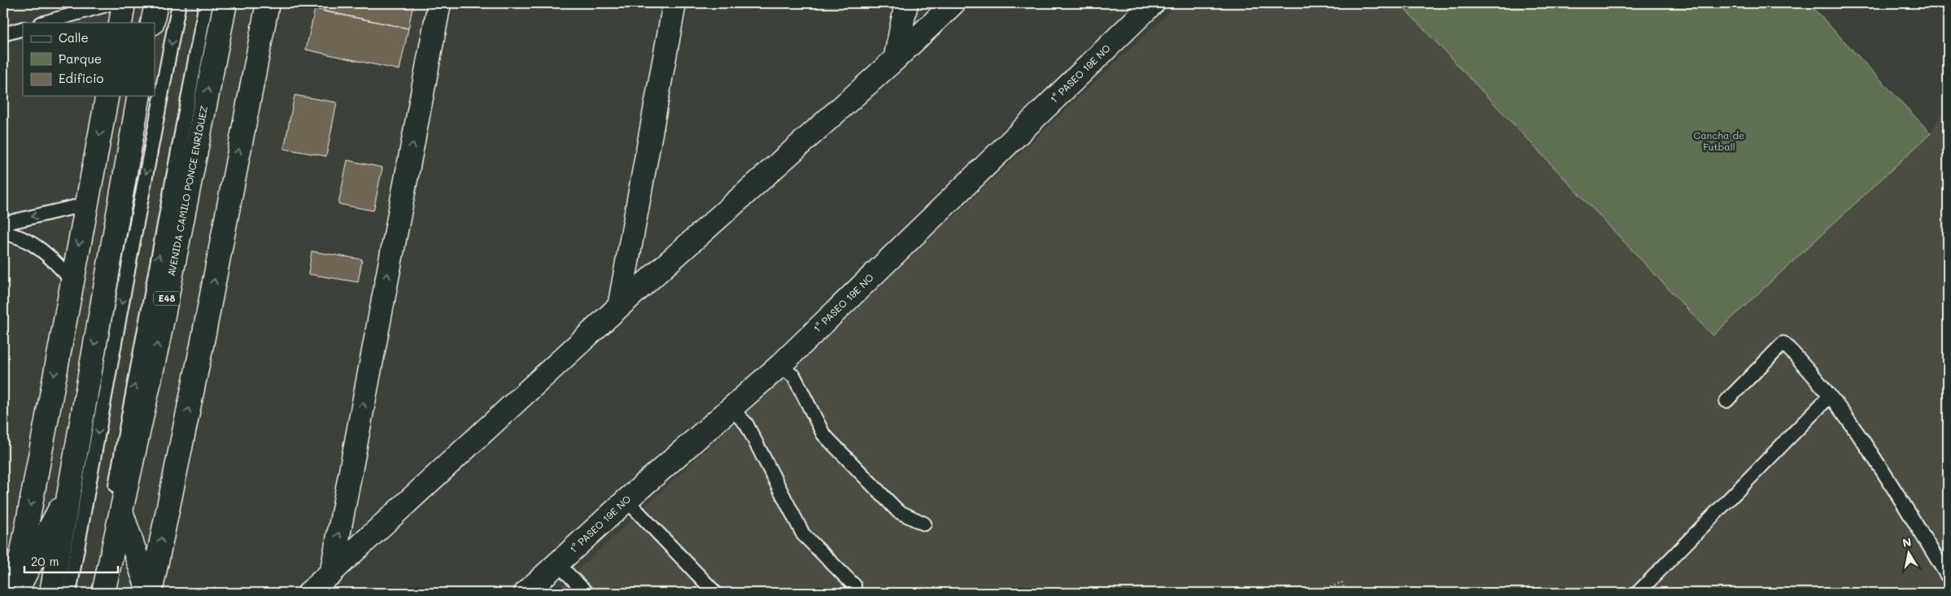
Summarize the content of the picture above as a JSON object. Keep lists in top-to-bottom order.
{
  "streets": {
    "street": ["1° PASEO 19E NO", "AVENIDA CAMILO PONCE ENRÍQUEZ", "E48"]
  },
  "parks": ["Cancha de Futball"],
  "legend": ["Calle", "Parque", "Edificio"],
  "scale_bar": "20 m",
  "north": "top"
}
